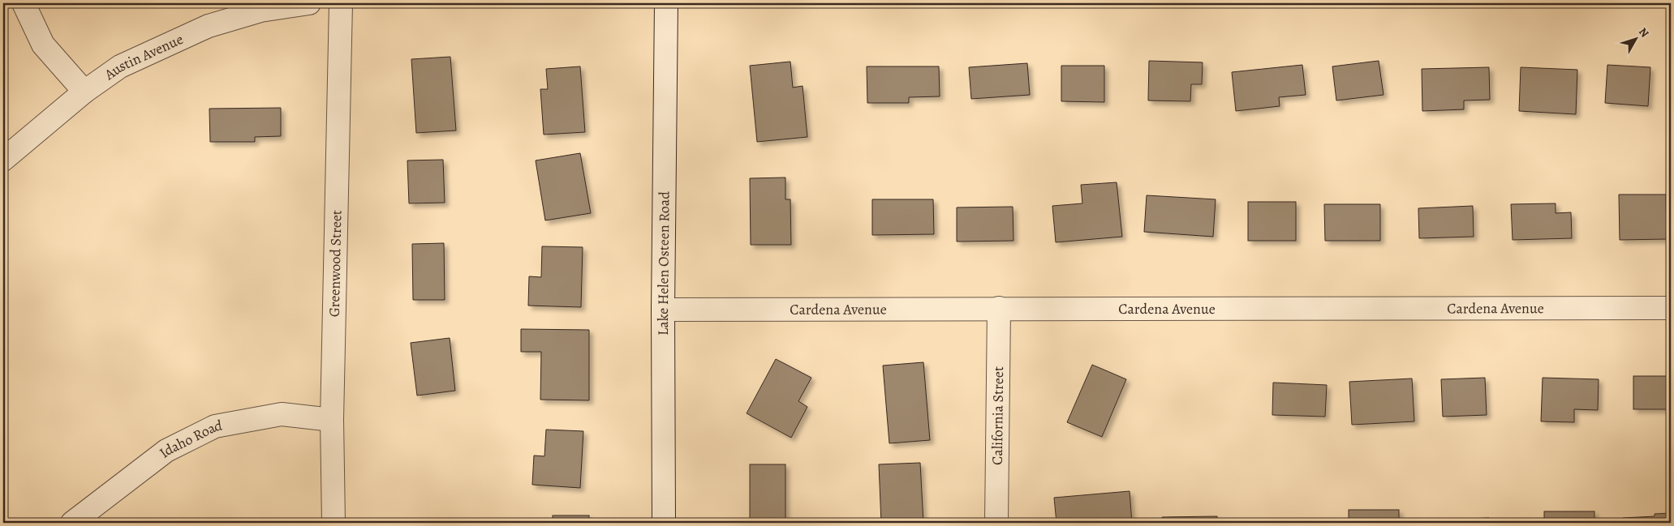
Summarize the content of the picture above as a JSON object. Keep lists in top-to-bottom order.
{
  "streets": {
    "street": [
      "Austin Avenue",
      "Greenwood Street",
      "Lake Helen Osteen Road",
      "Cardena Avenue",
      "California Street",
      "Idaho Road"
    ]
  },
  "crossings": [
    ["Greenwood Street", "Idaho Road"],
    ["Lake Helen Osteen Road", "Cardena Avenue"],
    ["Cardena Avenue", "California Street"]
  ],
  "north": "top right"
}
